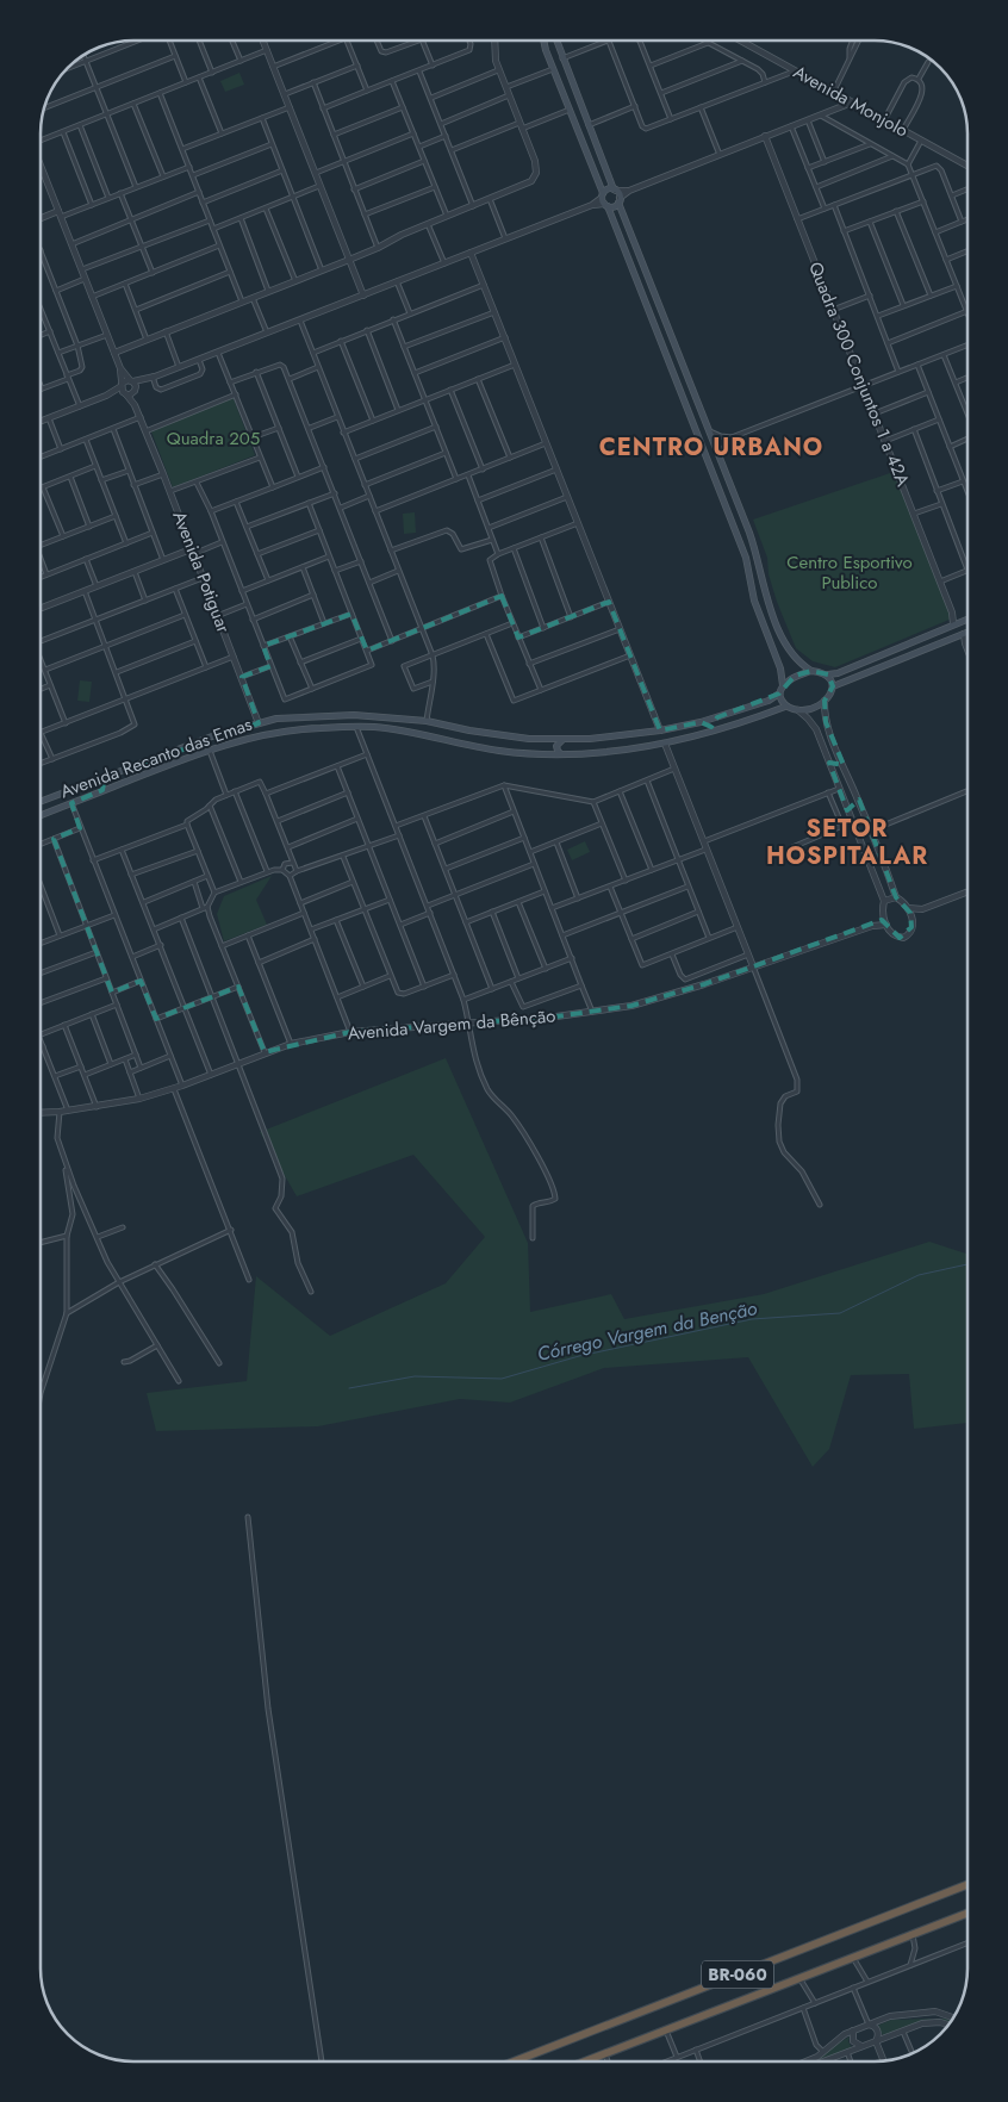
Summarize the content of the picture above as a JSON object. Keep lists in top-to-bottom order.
{
  "streets": {
    "highway": ["BR-060"],
    "main road": ["Avenida Recanto das Emas"],
    "street": [
      "Avenida Monjolo",
      "Quadra 300 Conjuntos 1 a 42A",
      "Avenida Potiguar",
      "Avenida Vargem da Bênção"
    ]
  },
  "crossings": [
    ["Avenida Potiguar", "Avenida Recanto das Emas"]
  ],
  "districts": ["CENTRO URBANO", "SETOR HOSPITALAR"],
  "water": ["Córrego Vargem da Benção"],
  "parks": ["Quadra 205", "Centro Esportivo Publico"]
}
